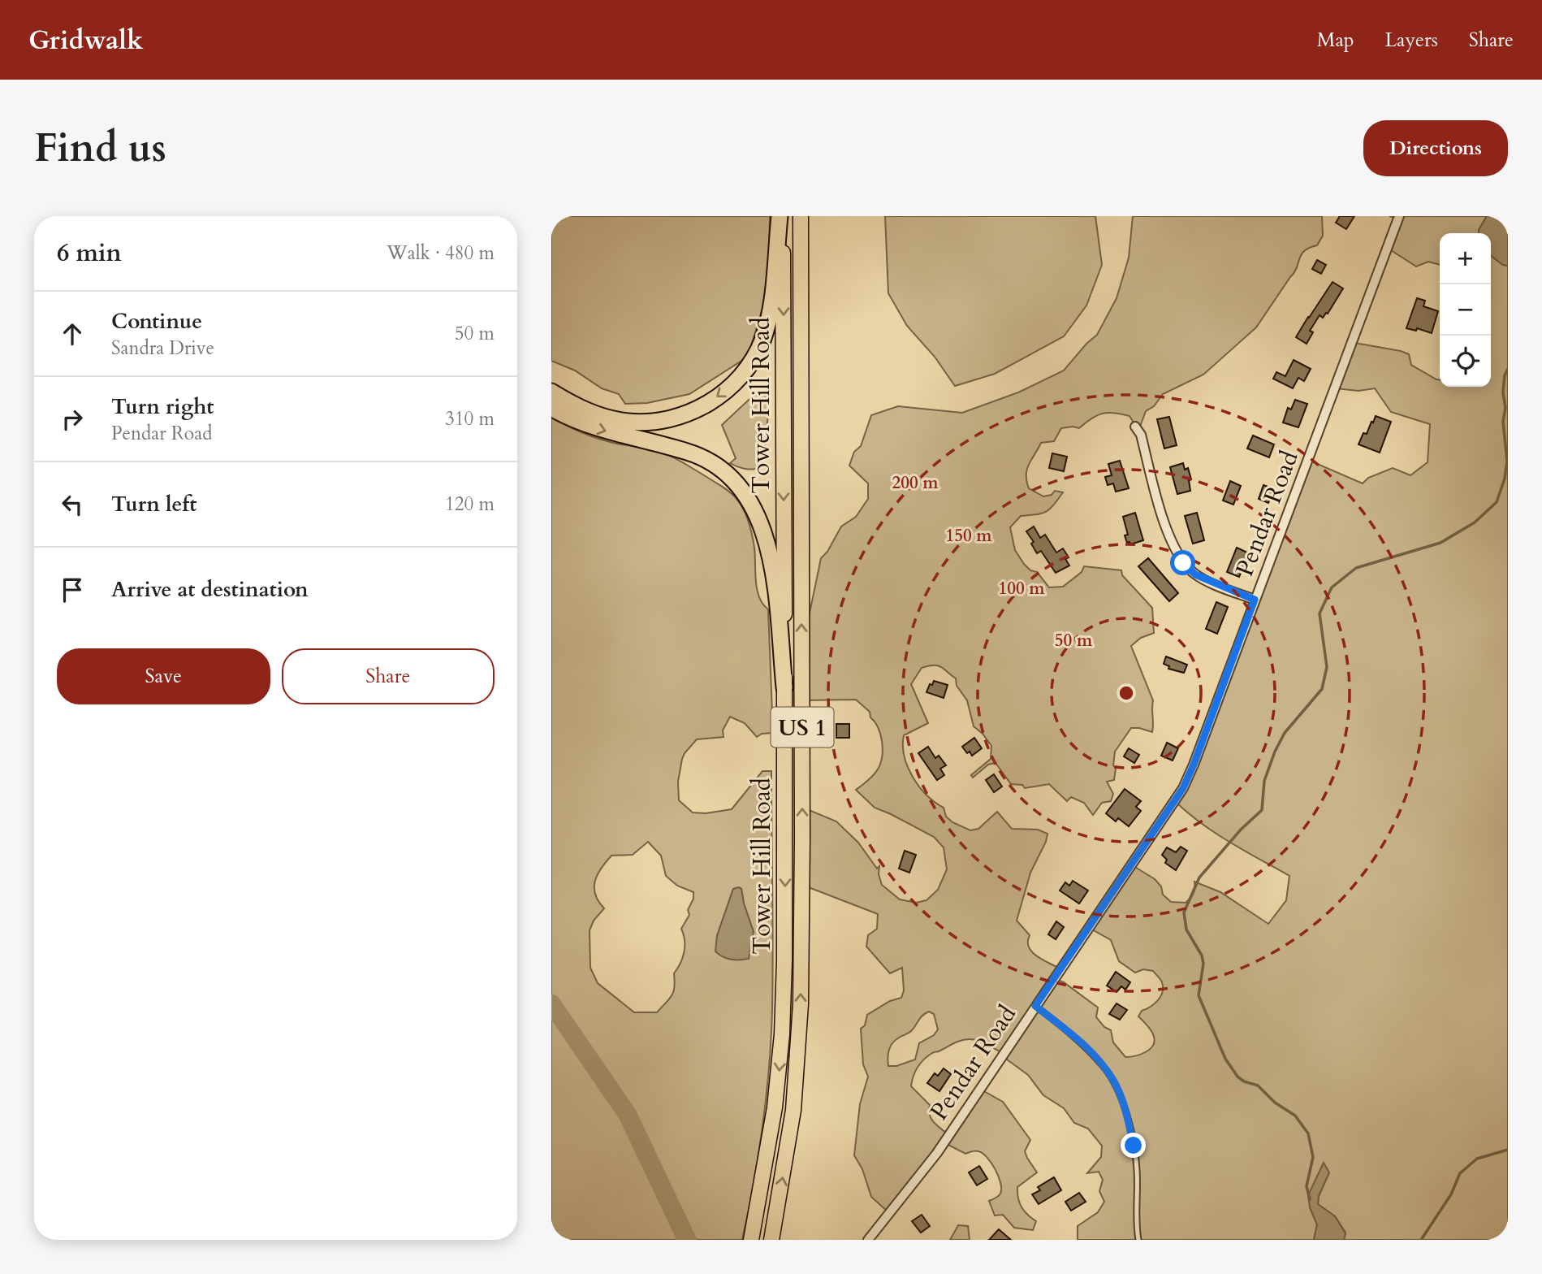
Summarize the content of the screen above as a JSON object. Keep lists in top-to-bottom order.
{
  "streets": {
    "highway": ["Tower Hill Road", "US 1"],
    "street": ["Pendar Road"]
  },
  "page": {
    "header": "Gridwalk",
    "nav": ["Map", "Layers", "Share"],
    "buttons": [
      "Directions",
      ["Save", "Share"]
    ],
    "title": "Find us",
    "heading": ["6 min", "Walk · 480 m"],
    "map_buttons": ["+", "−"],
    "list": [
      ["Continue", "Sandra Drive", "50 m"],
      ["Turn right", "Pendar Road", "310 m"],
      ["Turn left", "120 m"],
      "Arrive at destination"
    ]
  },
  "rings": [
    "200 m",
    "150 m",
    "100 m",
    "50 m"
  ]
}
